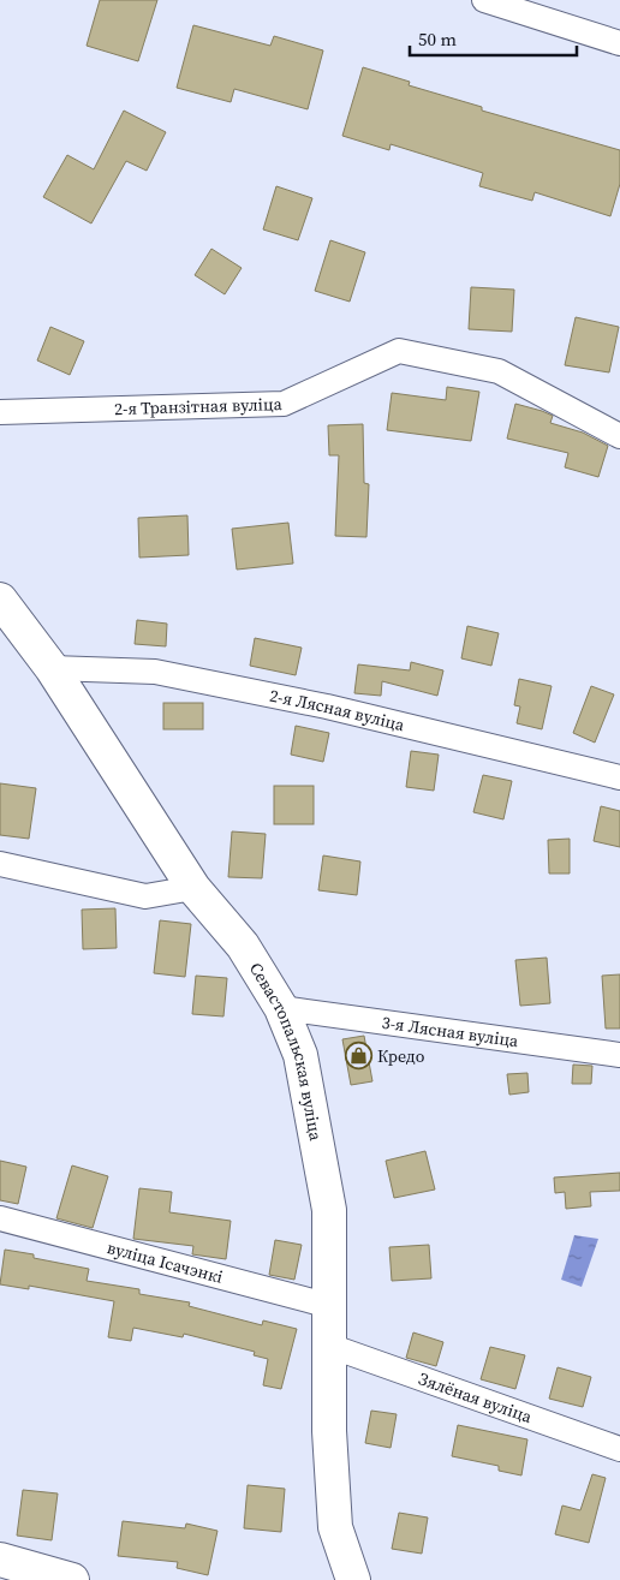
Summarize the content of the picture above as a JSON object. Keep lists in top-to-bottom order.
{
  "streets": {
    "street": [
      "2-я Транзітная вуліца",
      "2-я Лясная вуліца",
      "3-я Лясная вуліца",
      "Севастопальская вуліца",
      "вуліца Ісачэнкі",
      "Зялёная вуліца"
    ]
  },
  "crossings": [
    ["2-я Лясная вуліца", "Севастопальская вуліца"],
    ["3-я Лясная вуліца", "Севастопальская вуліца"],
    ["Севастопальская вуліца", "вуліца Ісачэнкі"],
    ["Севастопальская вуліца", "Зялёная вуліца"]
  ],
  "places": {
    "shop": ["Кредо"]
  },
  "scale_bar": "50 m"
}
